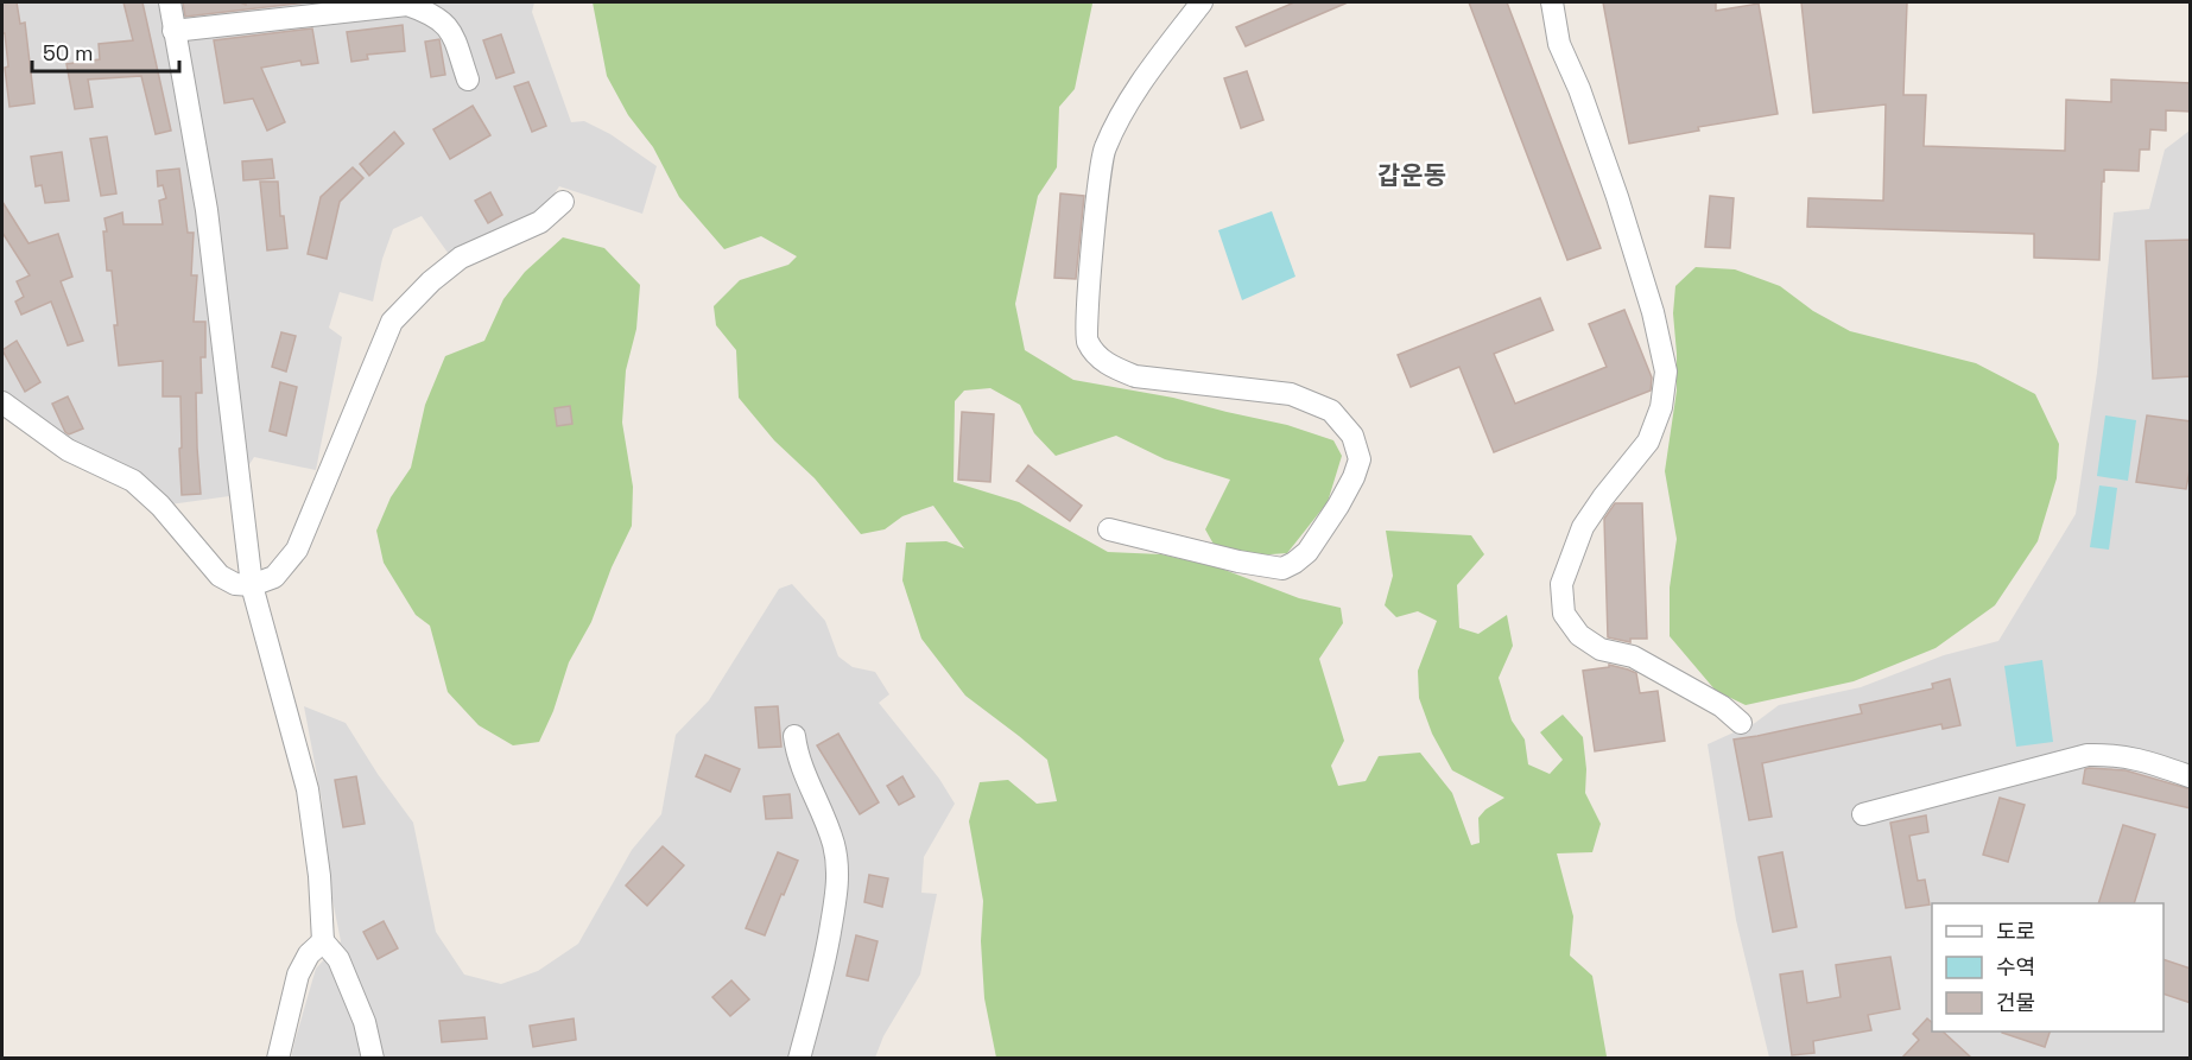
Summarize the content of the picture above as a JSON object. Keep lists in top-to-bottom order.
{
  "districts": ["갑운동"],
  "legend": ["도로", "수역", "건물"],
  "scale_bar": "50 m"
}
